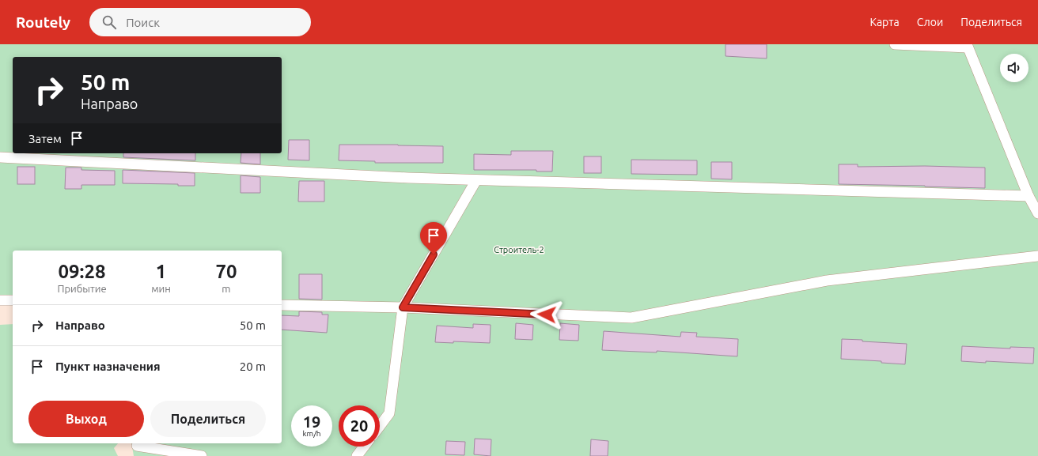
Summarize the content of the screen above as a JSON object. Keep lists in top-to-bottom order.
{
  "parks": ["Строитель-2"],
  "page": {
    "header": "Routely",
    "search": "Поиск",
    "nav": ["Карта", "Слои", "Поделиться"],
    "turn": ["50 m", "Направо"],
    "then": "Затем",
    "eta": [
      "09:28",
      "Прибытие",
      "1",
      "мин",
      "70",
      "m"
    ],
    "list": [
      {
        "name": "Направо",
        "value": "50 m"
      },
      {
        "name": "Пункт назначения",
        "value": "20 m"
      }
    ],
    "buttons": ["Выход", "Поделиться"],
    "speed": "19 km/h",
    "limit": "20"
  }
}
